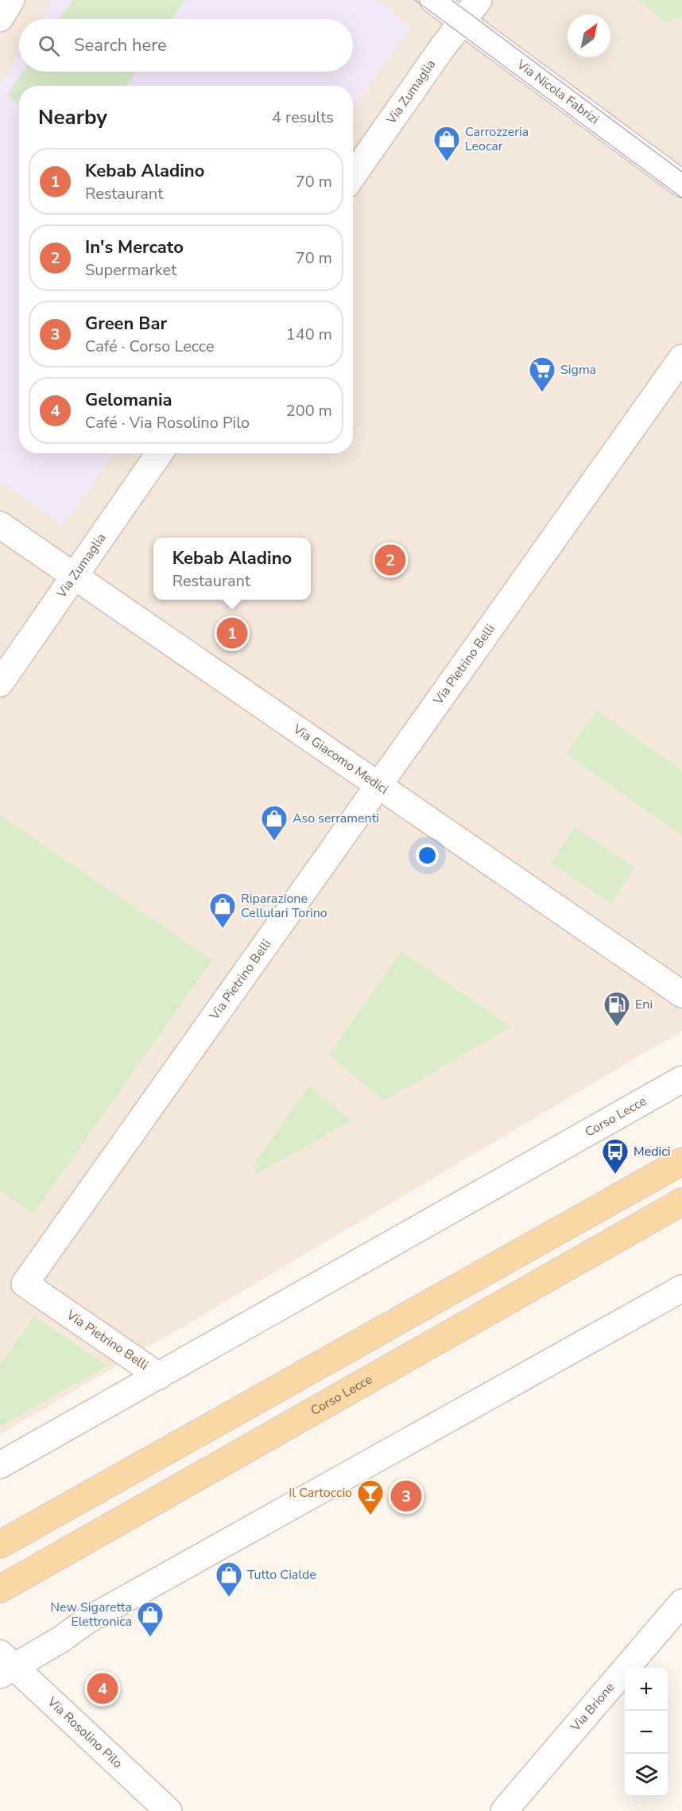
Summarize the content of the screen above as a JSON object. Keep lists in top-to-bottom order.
{
  "streets": {
    "main road": ["Corso Lecce"],
    "street": [
      "Via Zumaglia",
      "Via Nicola Fabrizi",
      "Via Pietrino Belli",
      "Via Giacomo Medici",
      "Via Brione",
      "Via Rosolino Pilo"
    ]
  },
  "crossings": [
    ["Via Zumaglia", "Via Nicola Fabrizi"],
    ["Via Zumaglia", "Via Giacomo Medici"],
    ["Via Pietrino Belli", "Via Giacomo Medici"],
    ["Via Pietrino Belli", "Corso Lecce"]
  ],
  "places": {
    "shop": [
      "Carrozzeria Leocar",
      "Aso serramenti",
      "Riparazione Cellulari Torino",
      "Tutto Cialde",
      "New Sigaretta Elettronica"
    ],
    "supermarket": ["Sigma"],
    "fuel station": ["Eni"],
    "bus stop": ["Medici"],
    "bar": ["Il Cartoccio"]
  },
  "north": "top right",
  "page": {
    "search": "Search here",
    "heading": ["Nearby", "4 results"],
    "list": [
      {
        "mark": "1",
        "name": "Kebab Aladino",
        "note": "Restaurant",
        "value": "70 m"
      },
      {
        "mark": "2",
        "name": "In's Mercato",
        "note": "Supermarket",
        "value": "70 m"
      },
      {
        "mark": "3",
        "name": "Green Bar",
        "note": "Café · Corso Lecce",
        "value": "140 m"
      },
      {
        "mark": "4",
        "name": "Gelomania",
        "note": "Café · Via Rosolino Pilo",
        "value": "200 m"
      }
    ],
    "popup": ["Kebab Aladino", "Restaurant"],
    "pins": [
      "2",
      "1",
      "3",
      "4"
    ],
    "map_buttons": ["+", "−"]
  }
}
